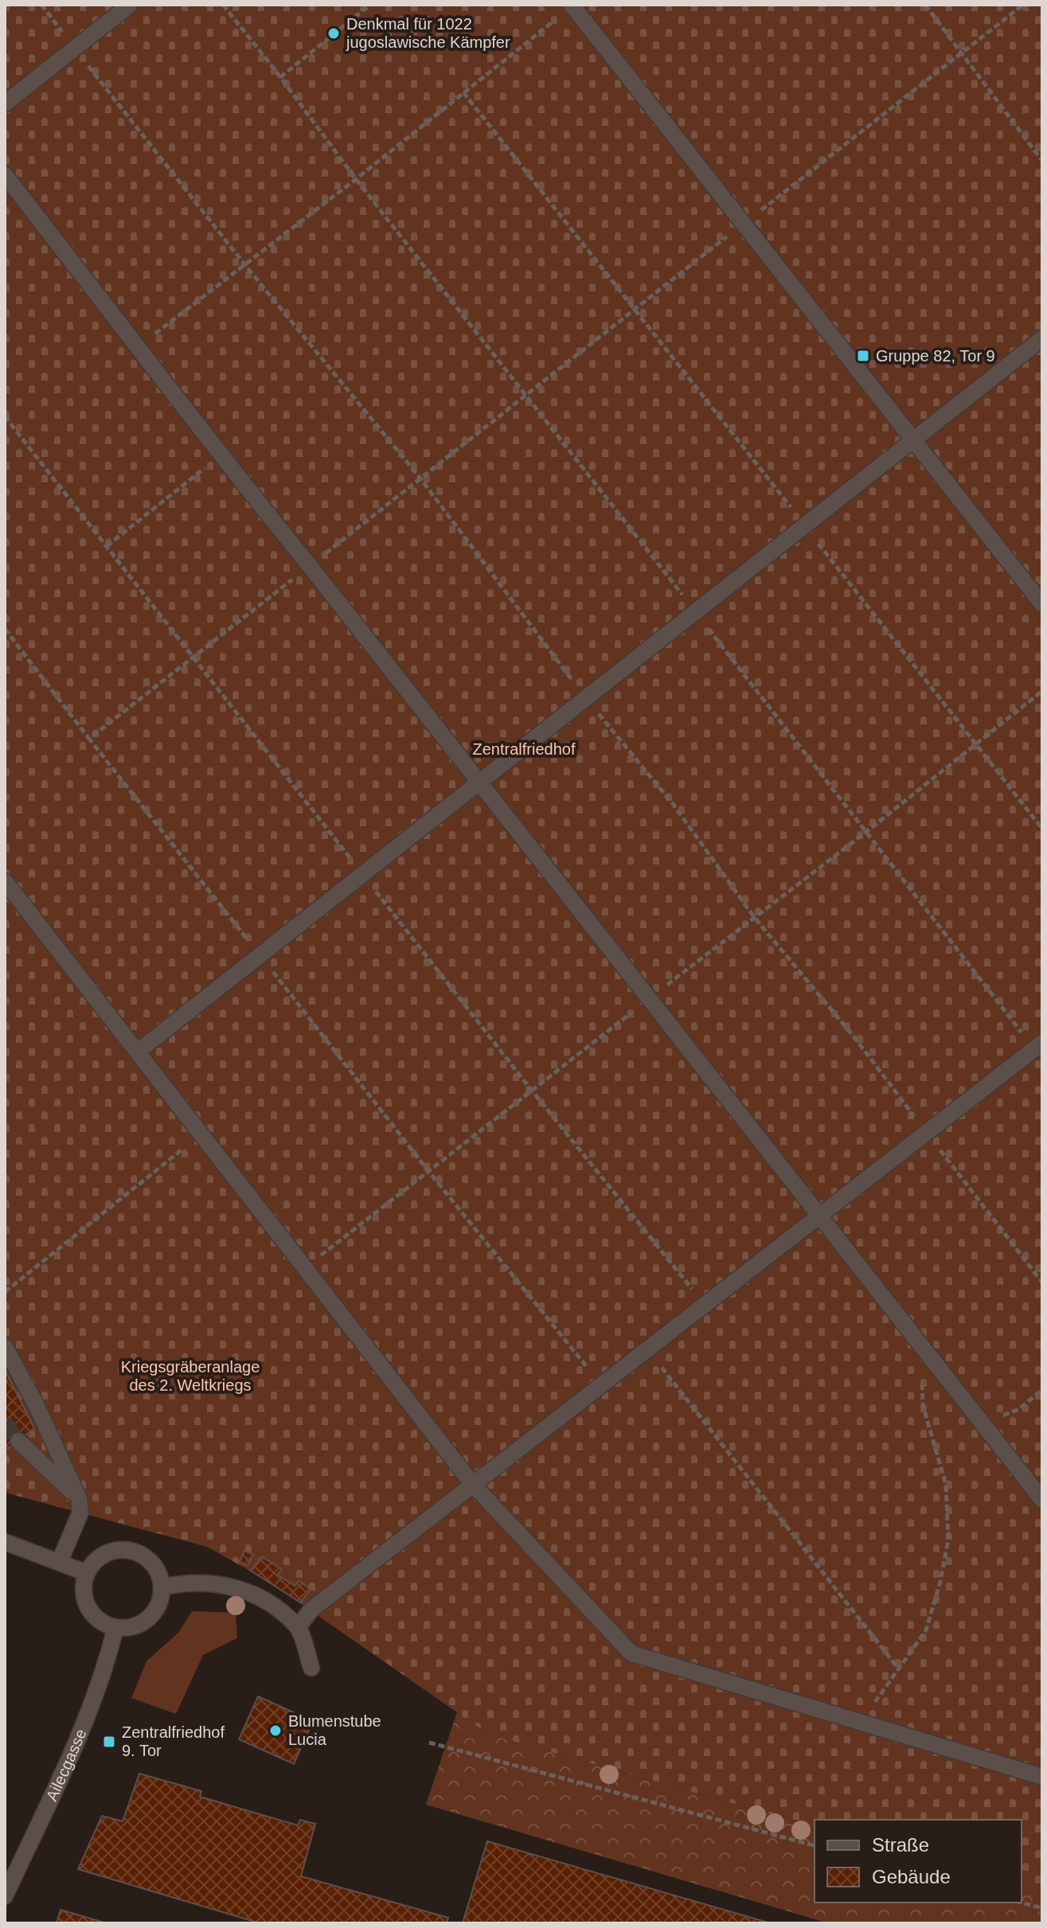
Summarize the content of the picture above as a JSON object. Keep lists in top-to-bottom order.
{
  "streets": {
    "street": ["Ailecgasse"]
  },
  "parks": ["Zentralfriedhof", "Kriegsgräberanlage des 2. Weltkriegs"],
  "places": {
    "other": ["Denkmal für 1022 jugoslawische Kämpfer", "Blumenstube Lucia"],
    "transit": ["Gruppe 82, Tor 9", "Zentralfriedhof 9. Tor"]
  },
  "legend": ["Straße", "Gebäude"]
}
